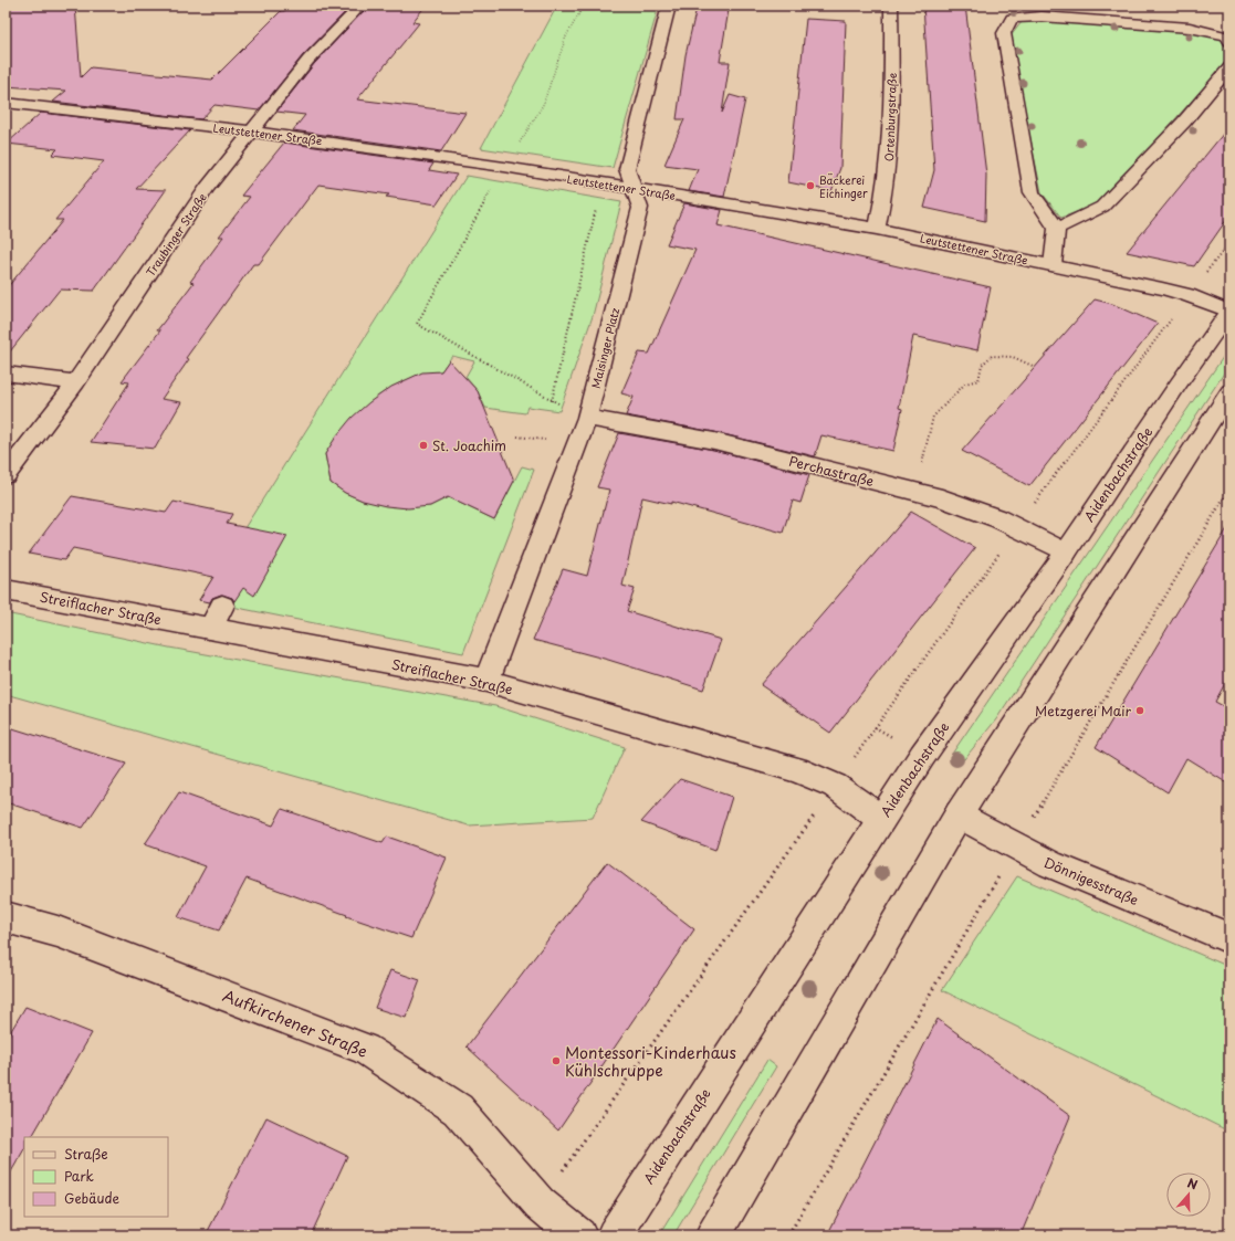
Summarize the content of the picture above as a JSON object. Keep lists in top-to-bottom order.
{
  "streets": {
    "street": [
      "Ortenburgstraße",
      "Leutstettener Straße",
      "Traubinger Straße",
      "Maisinger Platz",
      "Perchastraße",
      "Aidenbachstraße",
      "Streiflacher Straße",
      "Dönnigesstraße",
      "Aufkirchener Straße"
    ]
  },
  "crossings": [
    ["Ortenburgstraße", "Leutstettener Straße"],
    ["Leutstettener Straße", "Traubinger Straße"],
    ["Leutstettener Straße", "Maisinger Platz"],
    ["Leutstettener Straße", "Aidenbachstraße"],
    ["Maisinger Platz", "Perchastraße"],
    ["Maisinger Platz", "Streiflacher Straße"],
    ["Perchastraße", "Aidenbachstraße"],
    ["Aidenbachstraße", "Streiflacher Straße"]
  ],
  "places": [
    "Bäckerei Eichinger",
    "St. Joachim",
    "Metzgerei Mair",
    "Montessori-Kinderhaus Kühlschruppe"
  ],
  "legend": ["Straße", "Park", "Gebäude"],
  "north": "top"
}
